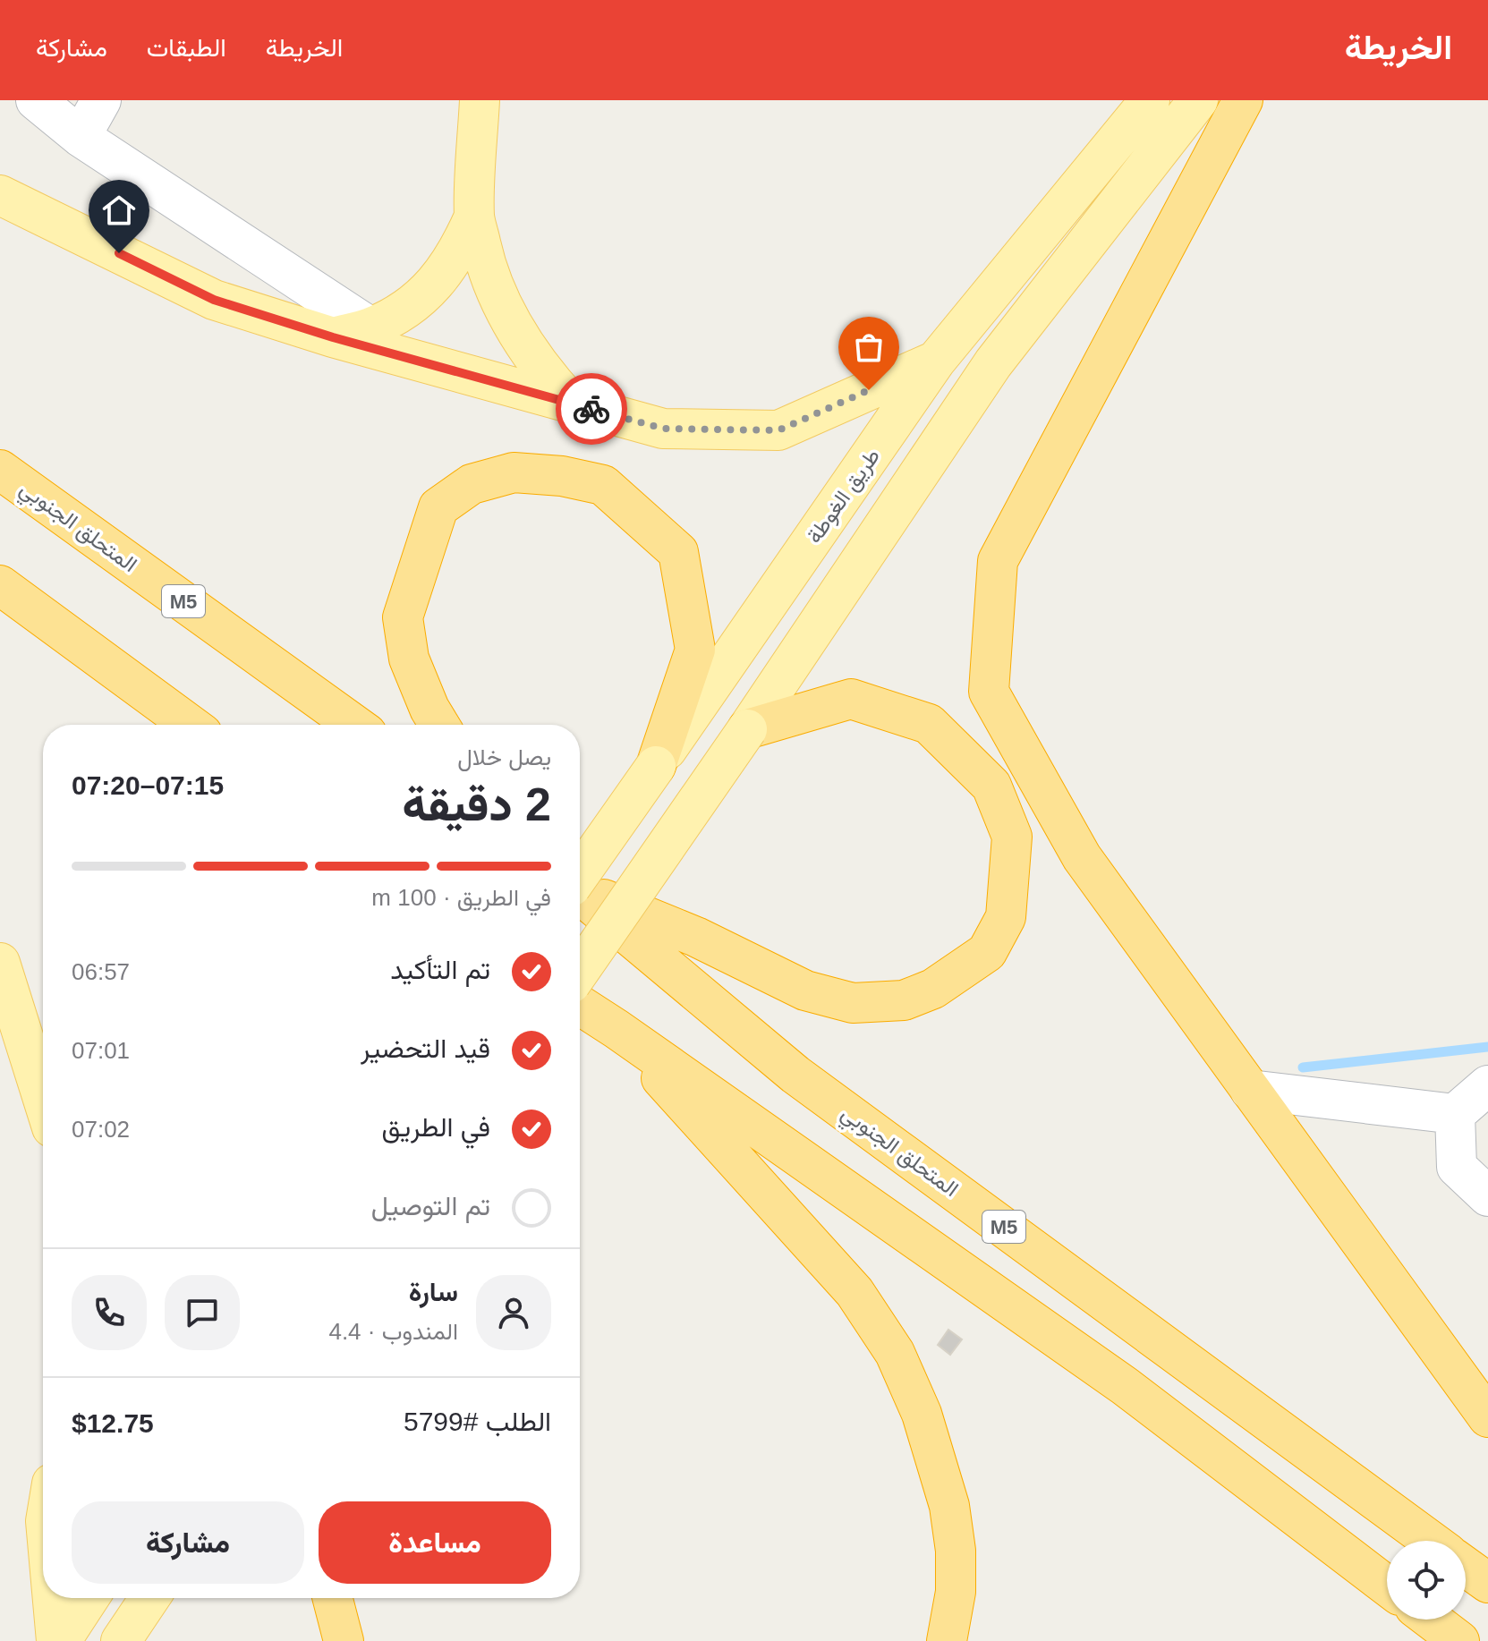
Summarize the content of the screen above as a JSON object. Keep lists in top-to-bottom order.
{
  "streets": {
    "highway": ["المتحلق الجنوبي", "M5"],
    "main road": ["طريق الغوطة"]
  },
  "page": {
    "header": "الخريطة",
    "nav": ["الخريطة", "الطبقات", "مشاركة"],
    "heading": ["2 دقيقة", "يصل خلال", "07:15–07:20"],
    "panel": [
      "سارة",
      "المندوب · 4.4",
      "الطلب #5799",
      "$12.75"
    ],
    "bar": "في الطريق · 100 m",
    "list": [
      ["تم التأكيد", "06:57"],
      ["قيد التحضير", "07:01"],
      ["في الطريق", "07:02"],
      "تم التوصيل"
    ],
    "buttons": ["مساعدة", "مشاركة"]
  }
}
